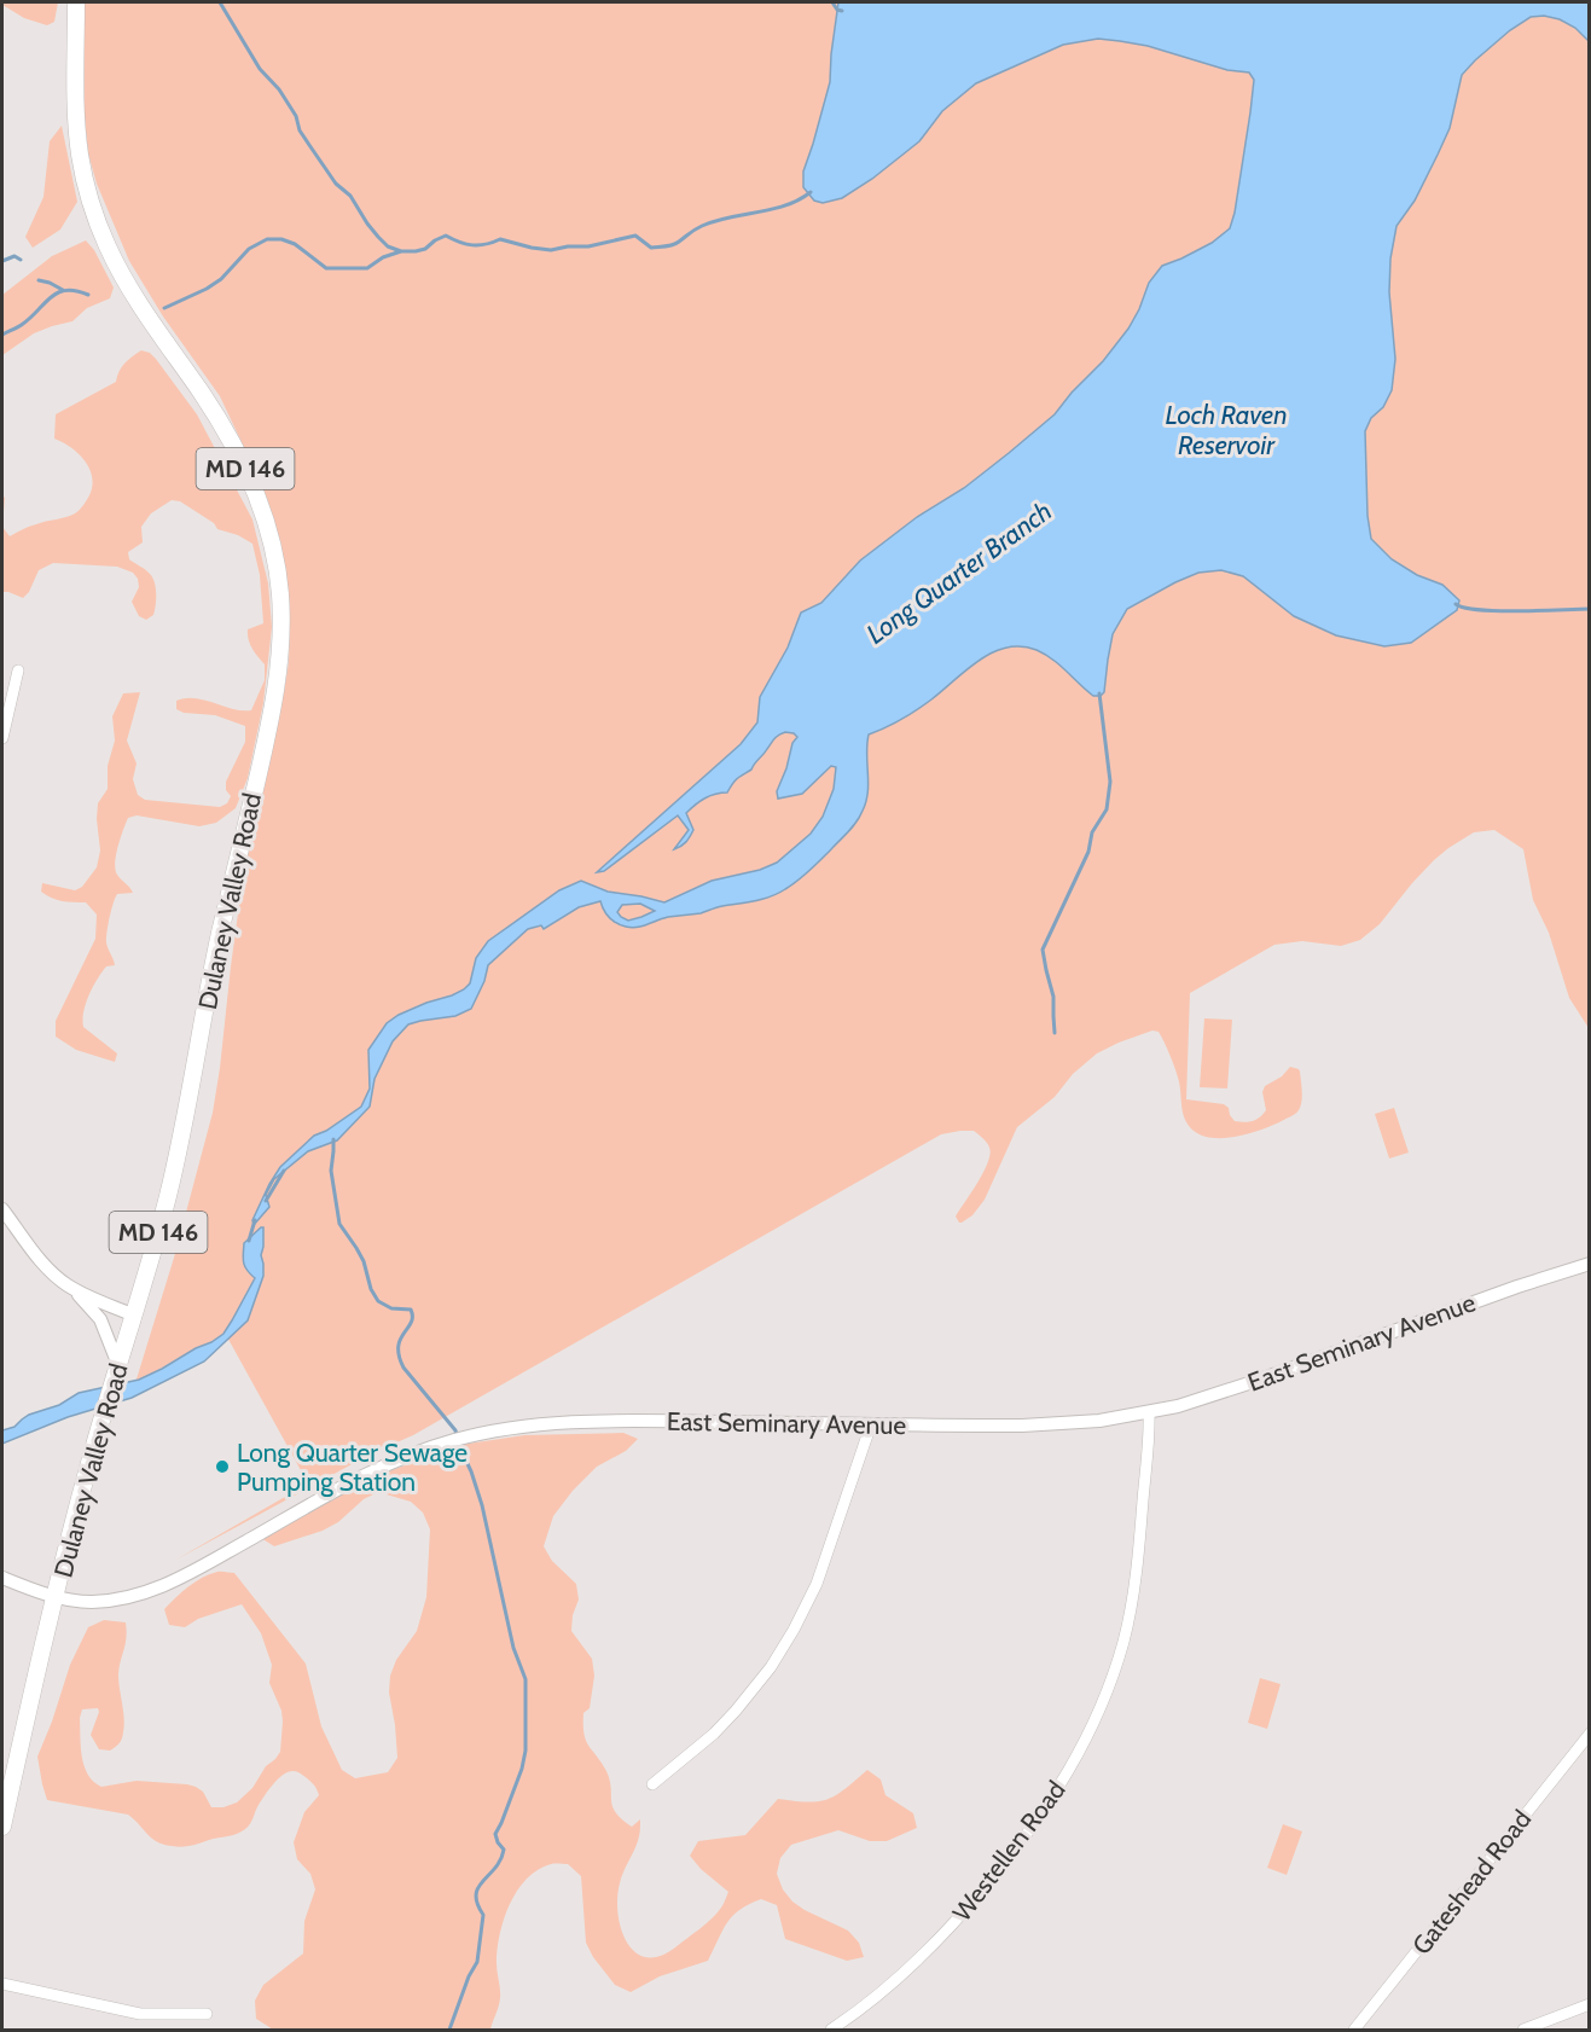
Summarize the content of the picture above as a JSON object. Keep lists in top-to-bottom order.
{
  "streets": {
    "main road": ["MD 146", "Dulaney Valley Road"],
    "street": ["East Seminary Avenue", "Westellen Road", "Gateshead Road"]
  },
  "crossings": [
    ["Dulaney Valley Road", "East Seminary Avenue"],
    ["East Seminary Avenue", "Westellen Road"]
  ],
  "water": ["Loch Raven Reservoir", "Long Quarter Branch"],
  "places": ["Long Quarter Sewage Pumping Station"]
}
